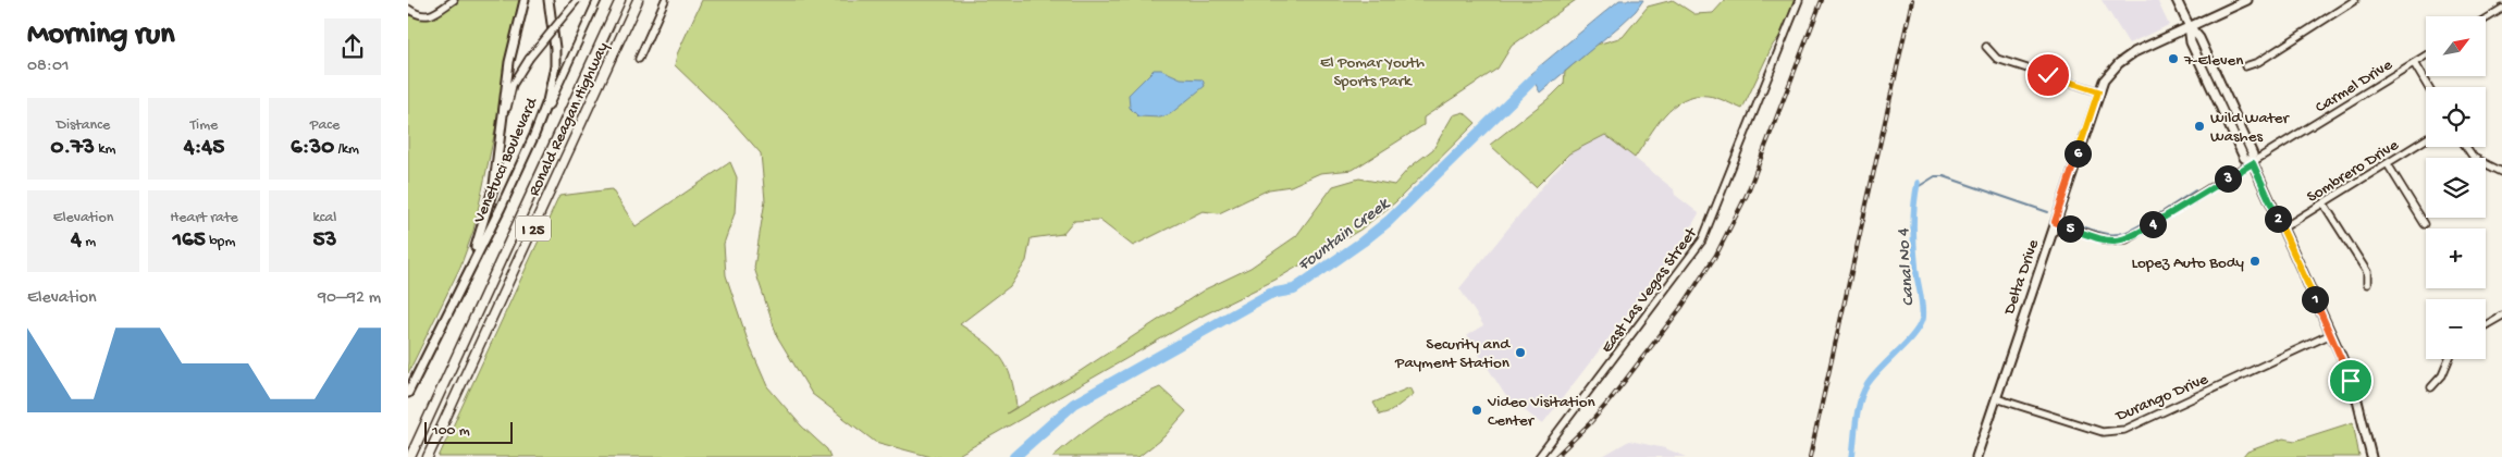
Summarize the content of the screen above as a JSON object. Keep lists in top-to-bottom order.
{
  "streets": {
    "highway": ["Ronald Reagan Highway", "I 25"],
    "main road": ["Venetucci Boulevard", "Delta Drive"],
    "street": [
      "Carmel Drive",
      "Sombrero Drive",
      "East Las Vegas Street",
      "Durango Drive"
    ]
  },
  "crossings": [
    ["Carmel Drive", "Delta Drive"],
    ["Delta Drive", "Durango Drive"]
  ],
  "water": ["Fountain Creek", "Canal No 4"],
  "parks": ["El Pomar Youth Sports Park"],
  "places": [
    "7-Eleven",
    "Wild Water Washes",
    "Lopez Auto Body",
    "Security and Payment Station",
    "Video Visitation Center"
  ],
  "scale_bar": "100 m",
  "north": "top right",
  "page": {
    "heading": ["Morning run", "08:01"],
    "map_buttons": ["+", "−"],
    "stats": [
      ["Distance", "0.73 km"],
      ["Time", "4:45"],
      ["Pace", "6:30 /km"],
      ["Elevation", "4 m"],
      ["Heart rate", "165 bpm"],
      ["kcal", "53"]
    ],
    "pins": [
      "6",
      "3",
      "2",
      "4",
      "5",
      "1"
    ],
    "chart": ["Elevation", "90–92 m"],
    "scale": "100 m"
  }
}
